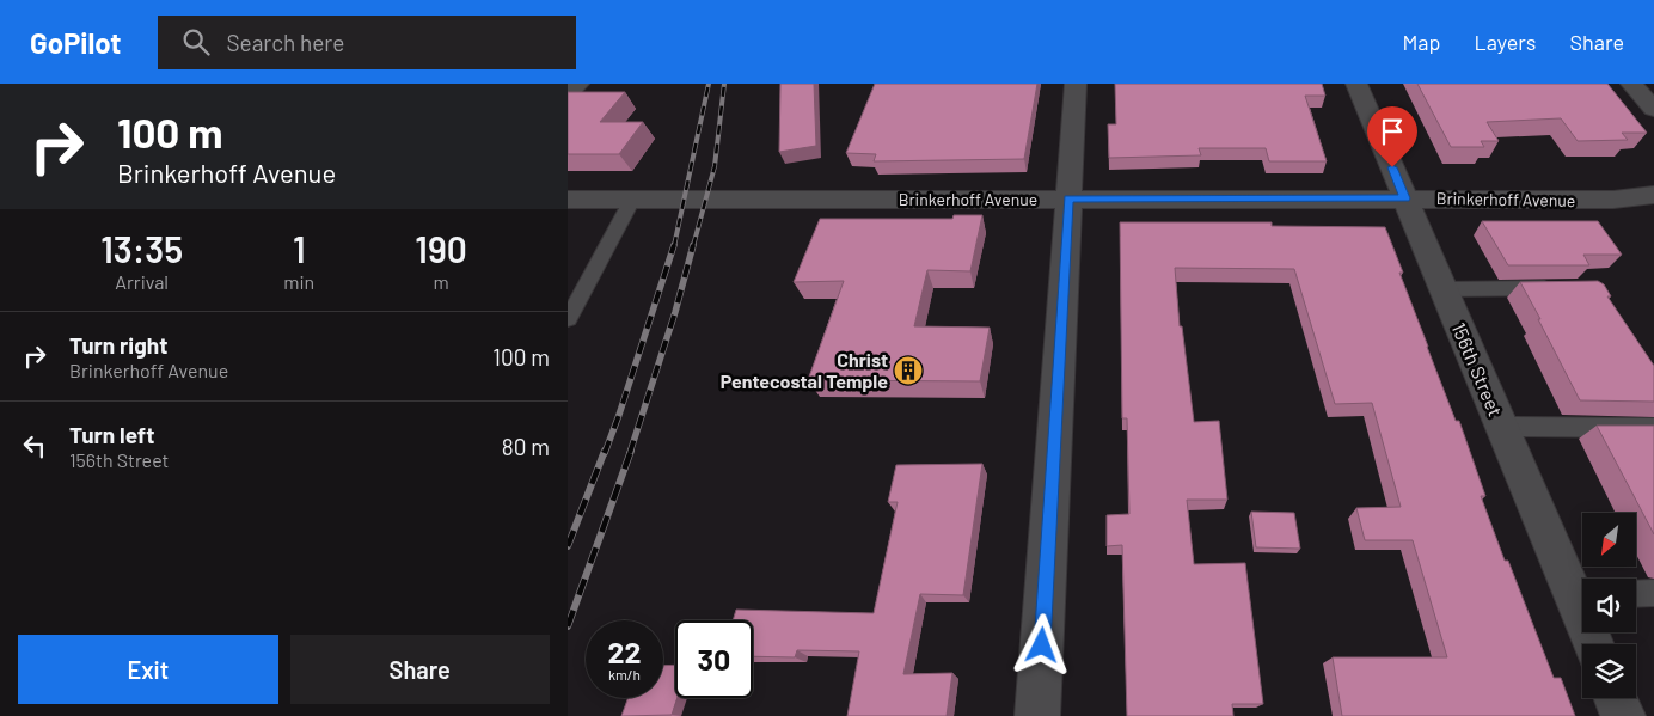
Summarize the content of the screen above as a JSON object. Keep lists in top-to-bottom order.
{
  "streets": {
    "street": ["Brinkerhoff Avenue", "156th Street"]
  },
  "crossings": [
    ["Brinkerhoff Avenue", "156th Street"]
  ],
  "places": {
    "building": ["Christ Pentecostal Temple"]
  },
  "north": "bottom left",
  "page": {
    "header": "GoPilot",
    "search": "Search here",
    "nav": ["Map", "Layers", "Share"],
    "turn": ["100 m", "Brinkerhoff Avenue"],
    "eta": [
      "13:35",
      "Arrival",
      "1",
      "min",
      "190",
      "m"
    ],
    "list": [
      {
        "name": "Turn right",
        "note": "Brinkerhoff Avenue",
        "value": "100 m"
      },
      {
        "name": "Turn left",
        "note": "156th Street",
        "value": "80 m"
      }
    ],
    "speed": "22 km/h",
    "limit": "30",
    "buttons": ["Exit", "Share"]
  }
}
